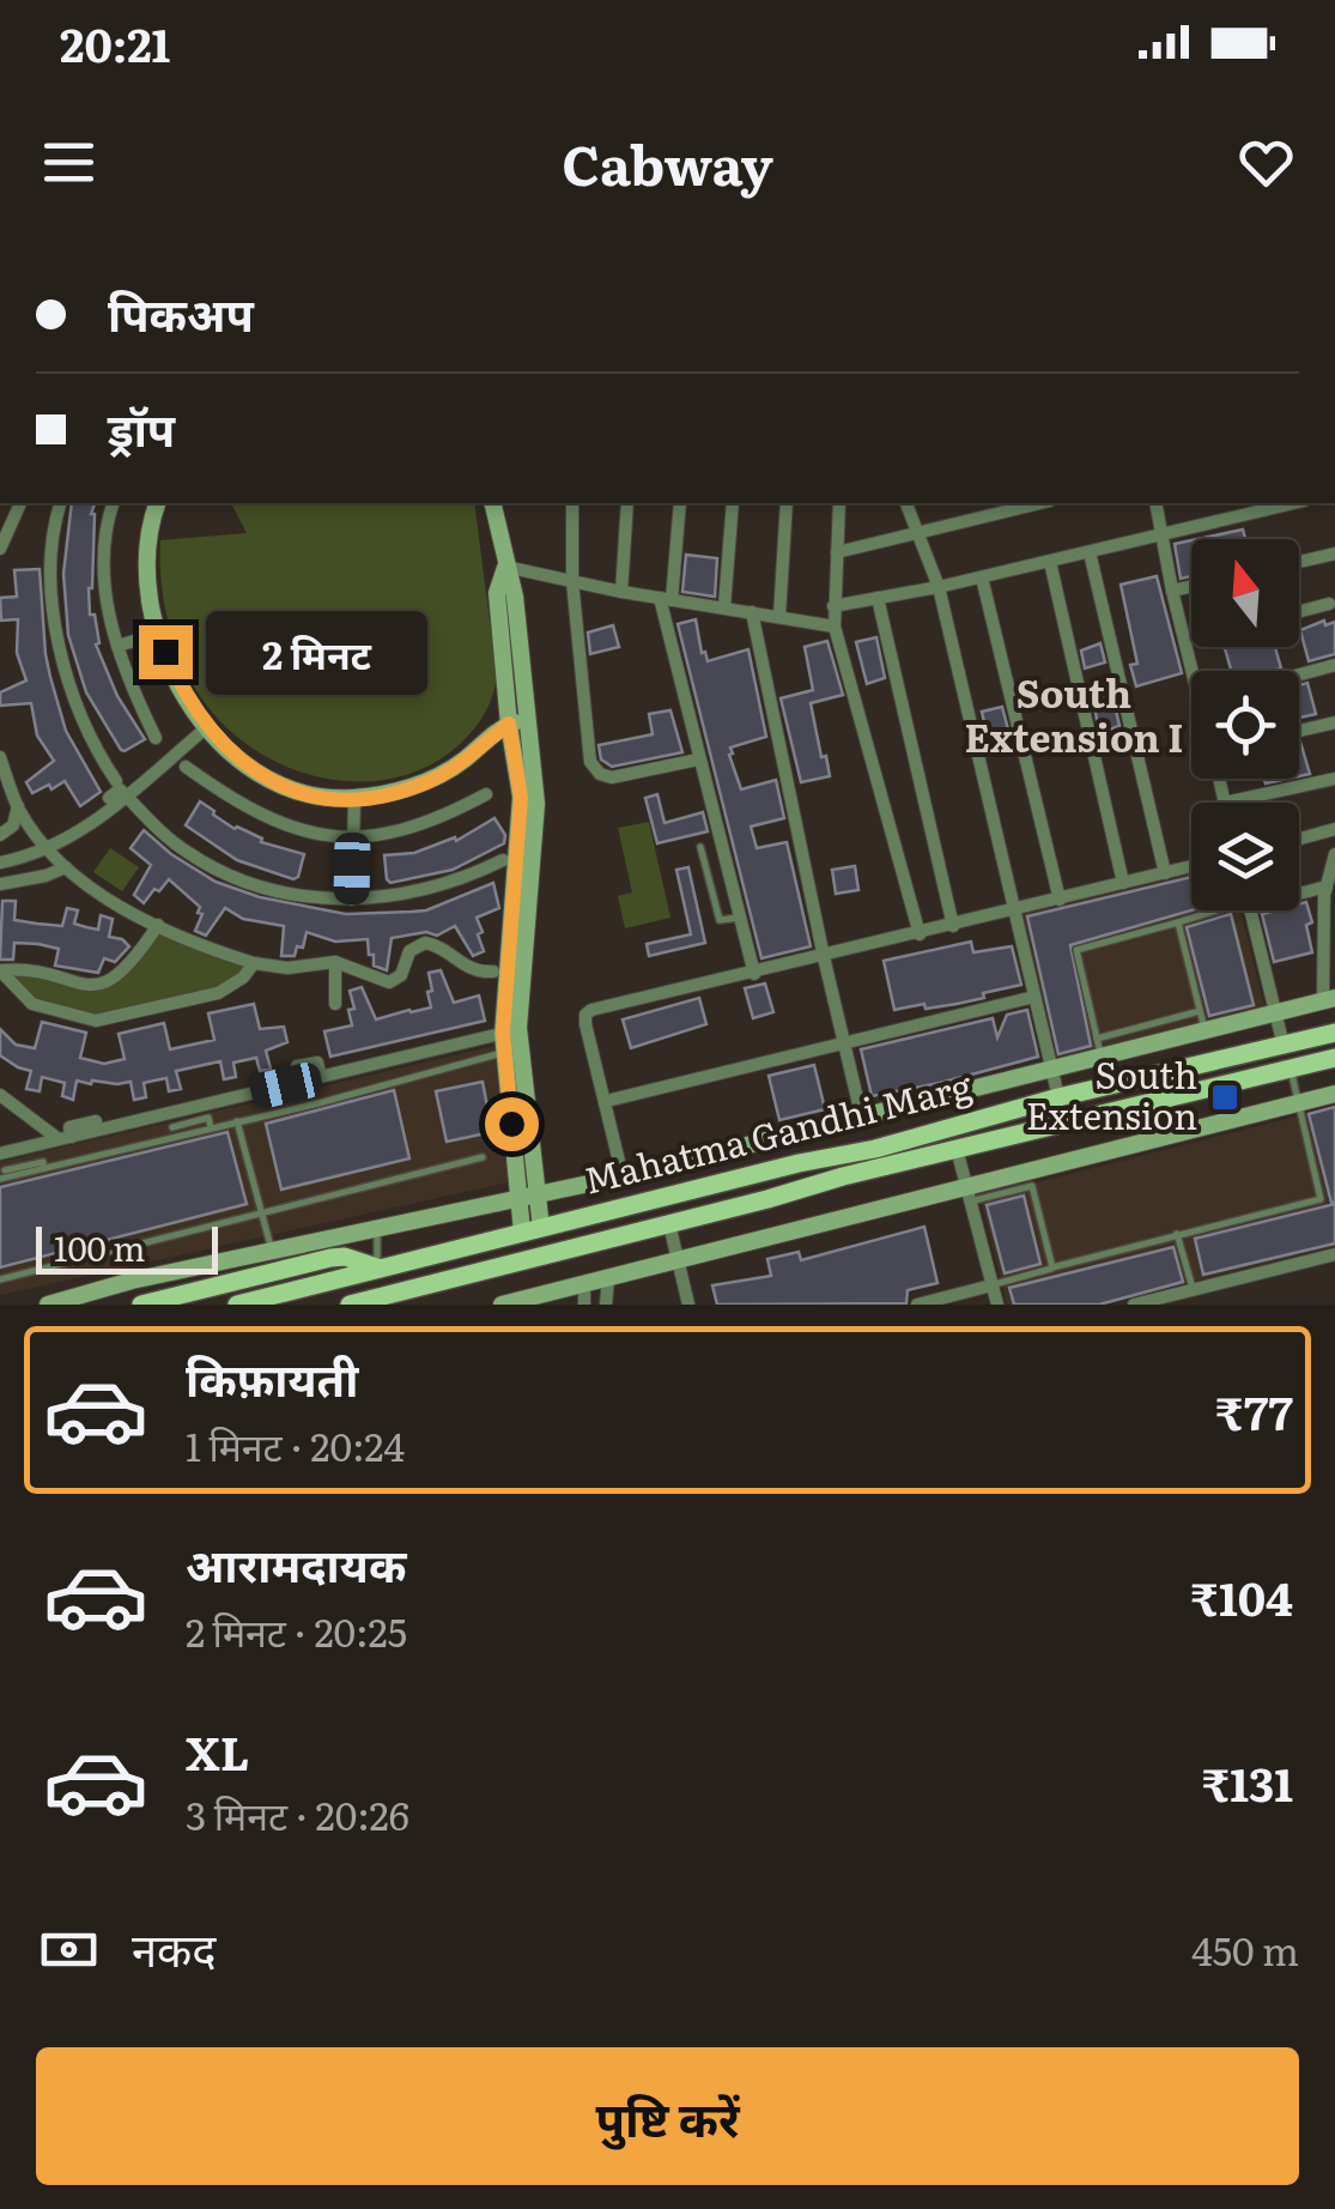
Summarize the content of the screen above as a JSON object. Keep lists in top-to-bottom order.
{
  "streets": {
    "main road": ["Mahatma Gandhi Marg"]
  },
  "districts": ["South Extension I"],
  "places": {
    "transit": ["South Extension"]
  },
  "scale_bar": "100 m",
  "north": "top",
  "page": {
    "status": "20:21",
    "header": "Cabway",
    "banner": ["पिकअप", "ड्रॉप"],
    "bubble": "2 मिनट",
    "scale": "100 m",
    "list": [
      {
        "name": "किफ़ायती",
        "note": "1 मिनट · 20:24",
        "value": "₹77"
      },
      {
        "name": "आरामदायक",
        "note": "2 मिनट · 20:25",
        "value": "₹104"
      },
      {
        "name": "XL",
        "note": "3 मिनट · 20:26",
        "value": "₹131"
      }
    ],
    "pay": ["नकद", "450 m"],
    "buttons": "पुष्टि करें"
  }
}
